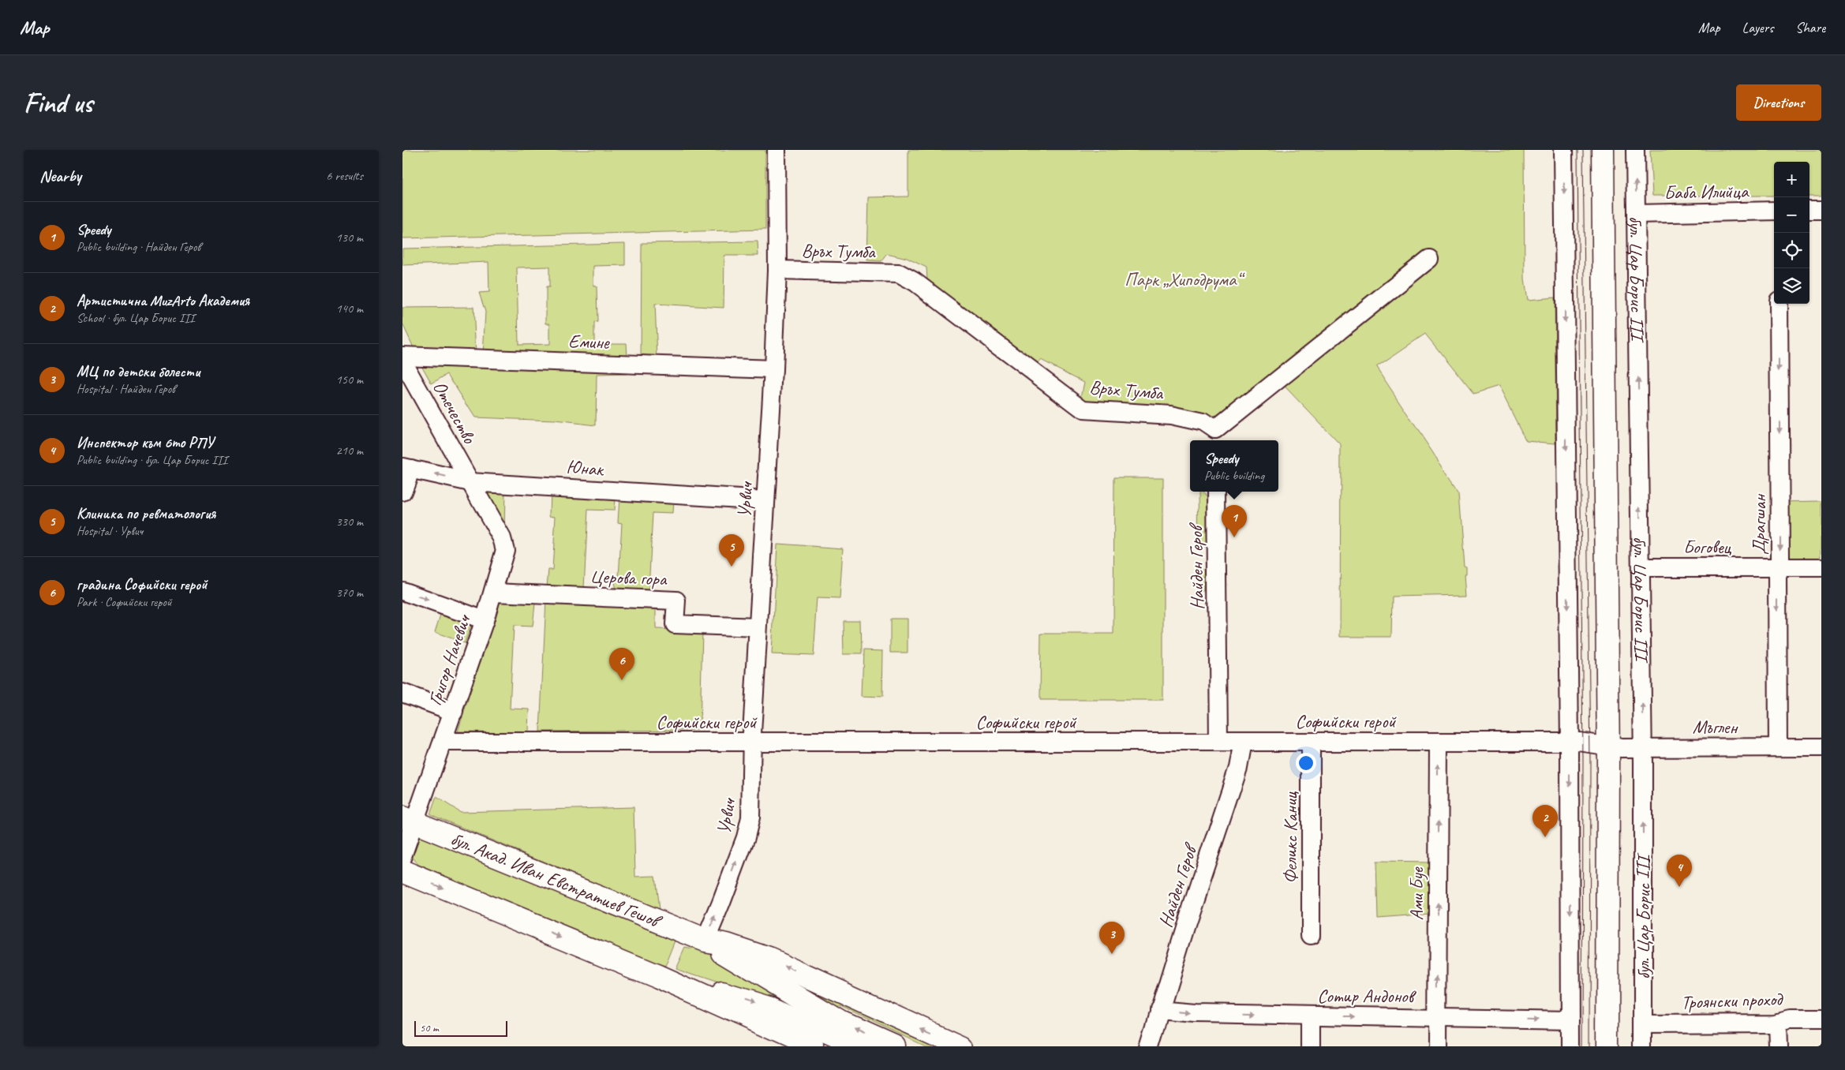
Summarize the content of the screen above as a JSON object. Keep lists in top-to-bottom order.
{
  "streets": {
    "main road": ["бул. Цар Борис III", "бул. Акад. Иван Евстратиев Гешов"],
    "street": [
      "Баба Илийца",
      "Връх Тумба",
      "Емине",
      "Отечество",
      "Юнак",
      "Урвич",
      "Драгшан",
      "Боговец",
      "Найден Геров",
      "Церова гора",
      "Григор Начевич",
      "Софийски герой",
      "Мъглен",
      "Феликс Каниц",
      "Ами Буе",
      "Сотир Андонов",
      "Троянски проход"
    ]
  },
  "crossings": [
    ["Баба Илийца", "бул. Цар Борис III"],
    ["Връх Тумба", "Урвич"],
    ["бул. Цар Борис III", "Боговец"],
    ["бул. Цар Борис III", "Софийски герой"],
    ["бул. Цар Борис III", "Мъглен"],
    ["бул. Цар Борис III", "Троянски проход"],
    ["Емине", "Урвич"],
    ["Отечество", "Юнак"],
    ["Отечество", "Григор Начевич"],
    ["Юнак", "Урвич"],
    ["Юнак", "Григор Начевич"],
    ["Урвич", "Церова гора"],
    ["Урвич", "Софийски герой"],
    ["Урвич", "бул. Акад. Иван Евстратиев Гешов"],
    ["Драгшан", "Боговец"],
    ["Драгшан", "Мъглен"],
    ["Найден Геров", "Софийски герой"],
    ["Найден Геров", "Сотир Андонов"],
    ["Церова гора", "Григор Начевич"],
    ["Григор Начевич", "Софийски герой"],
    ["Григор Начевич", "бул. Акад. Иван Евстратиев Гешов"],
    ["Софийски герой", "Мъглен"],
    ["Софийски герой", "Феликс Каниц"],
    ["Софийски герой", "Ами Буе"],
    ["Ами Буе", "Сотир Андонов"]
  ],
  "one_way": ["Драгшан", "Сотир Андонов"],
  "parks": ["Парк „Хиподрума“"],
  "scale_bar": "50 m",
  "page": {
    "header": "Map",
    "nav": ["Map", "Layers", "Share"],
    "buttons": "Directions",
    "title": "Find us",
    "heading": ["Nearby", "6 results"],
    "map_buttons": ["+", "−"],
    "list": [
      {
        "mark": "1",
        "name": "Speedy",
        "note": "Public building · Найден Геров",
        "value": "130 m"
      },
      {
        "mark": "2",
        "name": "Артистична MuzArto Академия",
        "note": "School · бул. Цар Борис III",
        "value": "140 m"
      },
      {
        "mark": "3",
        "name": "МЦ по детски болести",
        "note": "Hospital · Найден Геров",
        "value": "150 m"
      },
      {
        "mark": "4",
        "name": "Инспектор към 6то РПУ",
        "note": "Public building · бул. Цар Борис III",
        "value": "210 m"
      },
      {
        "mark": "5",
        "name": "Клиника по ревматология",
        "note": "Hospital · Урвич",
        "value": "330 m"
      },
      {
        "mark": "6",
        "name": "градина Софийски герой",
        "note": "Park · Софийски герой",
        "value": "370 m"
      }
    ],
    "popup": ["Speedy", "Public building"],
    "pins": [
      "1",
      "5",
      "6",
      "2",
      "4",
      "3"
    ],
    "scale": "50 m"
  }
}
